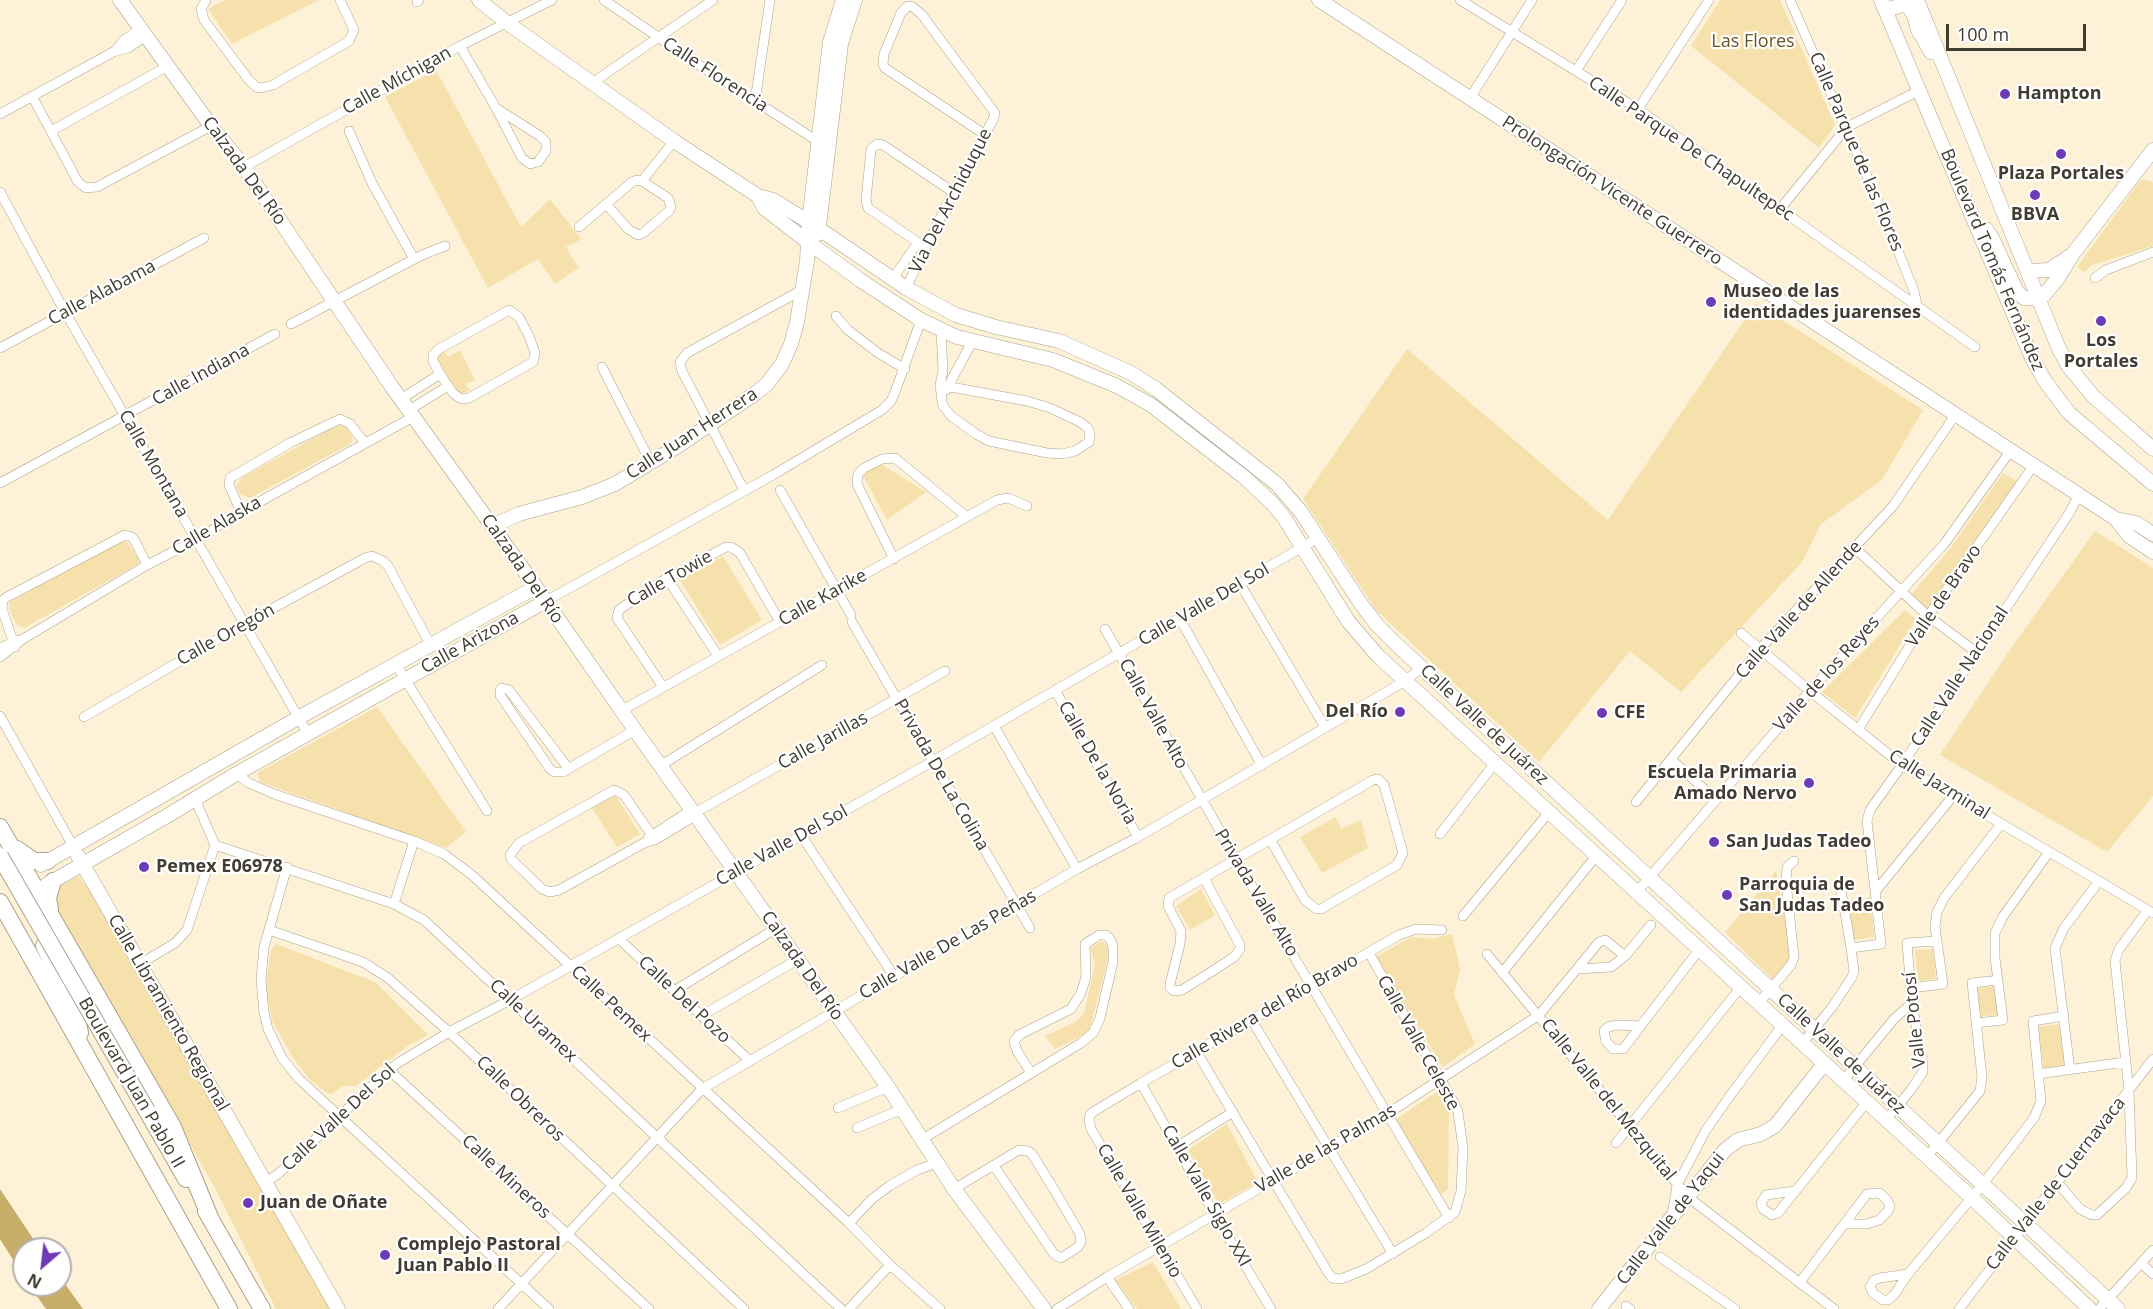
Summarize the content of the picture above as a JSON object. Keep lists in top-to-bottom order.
{
  "streets": {
    "highway": ["Boulevard Juan Pablo II"],
    "street": [
      "Calle Florencia",
      "Calle Míchigan",
      "Calle Parque De Chapultepec",
      "Calle Parque de las Flores",
      "Calzada Del Río",
      "Prolongación Vicente Guerrero",
      "Via Del Archiduque",
      "Boulevard Tomás Fernández",
      "Calle Alabama",
      "Calle Indiana",
      "Calle Juan Herrera",
      "Calle Montana",
      "Calle Alaska",
      "Calle Towie",
      "Valle de Bravo",
      "Calle Karike",
      "Calle Valle Del Sol",
      "Calle Valle de Allende",
      "Calle Oregón",
      "Calle Arizona",
      "Valle de los Reyes",
      "Calle Valle Nacional",
      "Calle Valle Alto",
      "Calle Valle de Juárez",
      "Calle Jarillas",
      "Calle De la Noria",
      "Privada De La Colina",
      "Calle Jazminal",
      "Privada Valle Alto",
      "Calle Valle De Las Peñas",
      "Calle Del Pozo",
      "Calle Pemex",
      "Calle Rivera del Río Bravo",
      "Calle Libramiento Regional",
      "Valle Potosí",
      "Calle Uramex",
      "Calle Valle Celeste",
      "Calle Obreros",
      "Calle Valle del Mezquital",
      "Valle de las Palmas",
      "Calle Mineros",
      "Calle Valle de Cuernavaca",
      "Calle Valle Siglo XXI",
      "Calle Valle Milenio",
      "Calle Valle de Yaqui"
    ]
  },
  "crossings": [
    ["Calle Florencia", "Calle Juan Herrera"],
    ["Calle Míchigan", "Calzada Del Río"],
    ["Calle Parque De Chapultepec", "Calle Parque de las Flores"],
    ["Calzada Del Río", "Calle Juan Herrera"],
    ["Calzada Del Río", "Calle Alaska"],
    ["Calzada Del Río", "Calle Karike"],
    ["Calzada Del Río", "Calle Valle Del Sol"],
    ["Calzada Del Río", "Calle Arizona"],
    ["Calzada Del Río", "Calle Jarillas"],
    ["Calzada Del Río", "Calle Valle De Las Peñas"],
    ["Prolongación Vicente Guerrero", "Valle de Bravo"],
    ["Prolongación Vicente Guerrero", "Calle Valle de Allende"],
    ["Prolongación Vicente Guerrero", "Valle de los Reyes"],
    ["Prolongación Vicente Guerrero", "Calle Valle Nacional"],
    ["Via Del Archiduque", "Calle Valle de Juárez"],
    ["Calle Alabama", "Calle Montana"],
    ["Calle Indiana", "Calle Montana"],
    ["Calle Juan Herrera", "Calle Valle de Juárez"],
    ["Calle Montana", "Calle Alaska"],
    ["Calle Montana", "Calle Oregón"],
    ["Calle Montana", "Calle Arizona"],
    ["Calle Towie", "Calle Karike"],
    ["Valle de Bravo", "Calle Jazminal"],
    ["Calle Karike", "Privada De La Colina"],
    ["Calle Valle Del Sol", "Calle Valle Alto"],
    ["Calle Valle Del Sol", "Calle Valle de Juárez"],
    ["Calle Valle Del Sol", "Calle De la Noria"],
    ["Calle Valle Del Sol", "Privada De La Colina"],
    ["Calle Valle Del Sol", "Calle Del Pozo"],
    ["Calle Valle Del Sol", "Calle Pemex"],
    ["Calle Valle Del Sol", "Calle Libramiento Regional"],
    ["Calle Valle Del Sol", "Calle Uramex"],
    ["Calle Valle Del Sol", "Calle Obreros"],
    ["Calle Valle Del Sol", "Calle Mineros"],
    ["Calle Valle de Allende", "Calle Jazminal"],
    ["Calle Oregón", "Calle Arizona"],
    ["Calle Arizona", "Calle Valle de Juárez"],
    ["Calle Arizona", "Calle Pemex"],
    ["Calle Arizona", "Calle Libramiento Regional"],
    ["Valle de los Reyes", "Calle Valle de Juárez"],
    ["Valle de los Reyes", "Calle Jazminal"],
    ["Calle Valle Nacional", "Calle Jazminal"],
    ["Calle Valle Alto", "Privada Valle Alto"],
    ["Calle Valle Alto", "Calle Valle De Las Peñas"],
    ["Calle Valle de Juárez", "Calle Valle De Las Peñas"],
    ["Calle Valle de Juárez", "Valle Potosí"],
    ["Calle Valle de Juárez", "Calle Valle de Cuernavaca"],
    ["Calle Valle de Juárez", "Calle Valle de Yaqui"],
    ["Calle Jarillas", "Privada De La Colina"],
    ["Calle De la Noria", "Calle Valle De Las Peñas"],
    ["Privada De La Colina", "Calle Valle De Las Peñas"],
    ["Privada Valle Alto", "Calle Valle De Las Peñas"],
    ["Privada Valle Alto", "Calle Rivera del Río Bravo"],
    ["Calle Valle De Las Peñas", "Calle Del Pozo"],
    ["Calle Valle De Las Peñas", "Calle Pemex"],
    ["Calle Valle De Las Peñas", "Calle Uramex"],
    ["Calle Valle De Las Peñas", "Calle Obreros"],
    ["Calle Valle De Las Peñas", "Calle Mineros"],
    ["Calle Rivera del Río Bravo", "Calle Valle Celeste"],
    ["Calle Rivera del Río Bravo", "Calle Valle Siglo XXI"],
    ["Calle Rivera del Río Bravo", "Calle Valle Milenio"],
    ["Calle Valle Celeste", "Valle de las Palmas"],
    ["Calle Valle del Mezquital", "Valle de las Palmas"],
    ["Calle Valle del Mezquital", "Calle Valle de Yaqui"],
    ["Valle de las Palmas", "Calle Valle Siglo XXI"],
    ["Valle de las Palmas", "Calle Valle Milenio"]
  ],
  "parks": ["Las Flores"],
  "places": [
    "Hampton",
    "Plaza Portales",
    "BBVA",
    "Museo de las identidades juarenses",
    "Los Portales",
    "Del Río",
    "CFE",
    "Escuela Primaria Amado Nervo",
    "San Judas Tadeo",
    "Pemex E06978",
    "Parroquia de San Judas Tadeo",
    "Juan de Oñate",
    "Complejo Pastoral Juan Pablo II"
  ],
  "scale_bar": "100 m",
  "north": "bottom left"
}
